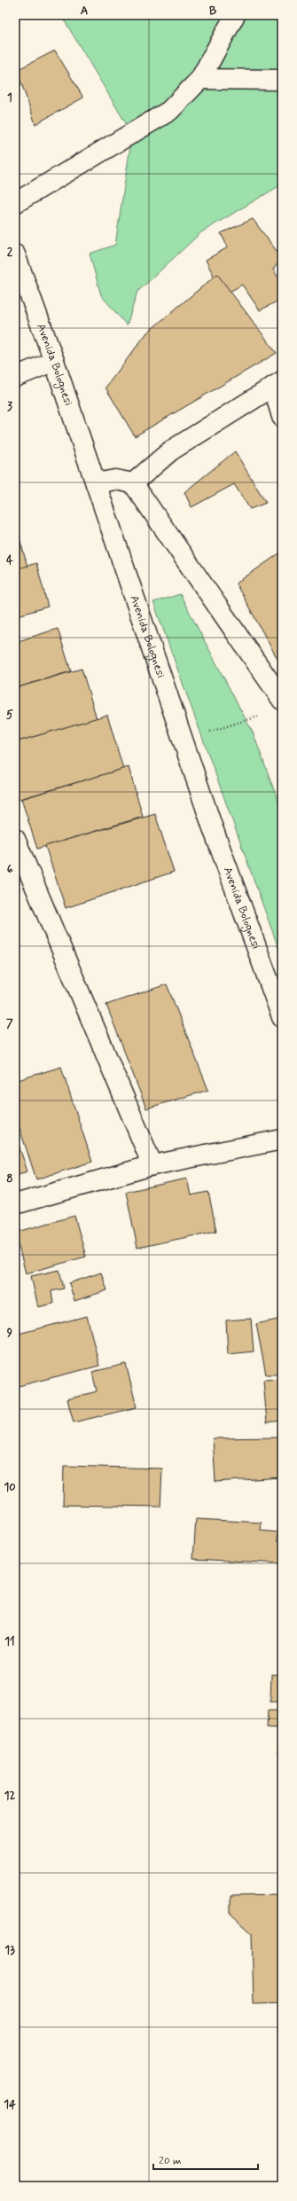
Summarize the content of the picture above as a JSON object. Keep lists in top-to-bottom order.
{
  "streets": {
    "street": ["Avenida Bolognesi"]
  },
  "scale_bar": "20 m",
  "grid": {
    "columns": ["A", "B"],
    "rows": [
      "1",
      "2",
      "3",
      "4",
      "5",
      "6",
      "7",
      "8",
      "9",
      "10",
      "11",
      "12",
      "13",
      "14"
    ]
  }
}
